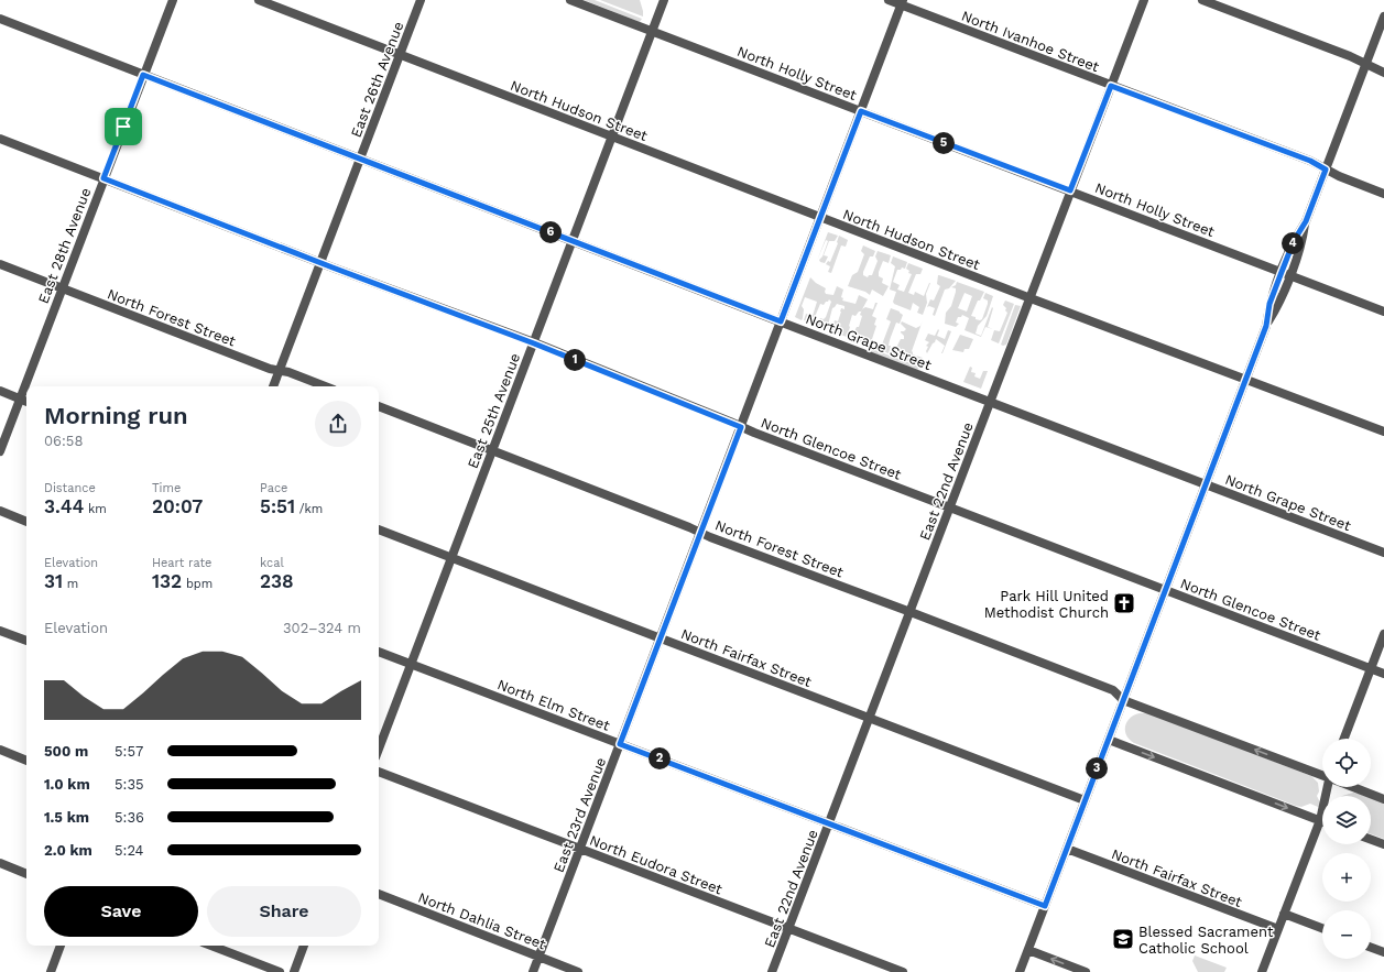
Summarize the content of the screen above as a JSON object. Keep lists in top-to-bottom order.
{
  "streets": {
    "street": [
      "North Ivanhoe Street",
      "North Holly Street",
      "East 26th Avenue",
      "North Hudson Street",
      "East 28th Avenue",
      "North Forest Street",
      "North Grape Street",
      "East 25th Avenue",
      "North Glencoe Street",
      "East 22nd Avenue",
      "North Fairfax Street",
      "North Elm Street",
      "East 23rd Avenue",
      "North Eudora Street",
      "North Dahlia Street"
    ]
  },
  "crossings": [
    ["North Ivanhoe Street", "East 22nd Avenue"],
    ["North Ivanhoe Street", "East 23rd Avenue"],
    ["North Holly Street", "East 25th Avenue"],
    ["North Holly Street", "East 22nd Avenue"],
    ["North Holly Street", "East 23rd Avenue"],
    ["East 26th Avenue", "North Hudson Street"],
    ["East 26th Avenue", "North Forest Street"],
    ["East 26th Avenue", "North Grape Street"],
    ["East 26th Avenue", "North Glencoe Street"],
    ["North Hudson Street", "East 25th Avenue"],
    ["North Hudson Street", "East 22nd Avenue"],
    ["North Hudson Street", "East 23rd Avenue"],
    ["East 28th Avenue", "North Forest Street"],
    ["East 28th Avenue", "North Grape Street"],
    ["East 28th Avenue", "North Glencoe Street"],
    ["North Forest Street", "East 25th Avenue"],
    ["North Forest Street", "East 22nd Avenue"],
    ["North Forest Street", "East 23rd Avenue"],
    ["North Grape Street", "East 25th Avenue"],
    ["North Grape Street", "East 22nd Avenue"],
    ["North Grape Street", "East 23rd Avenue"],
    ["East 25th Avenue", "North Glencoe Street"],
    ["East 25th Avenue", "North Fairfax Street"],
    ["East 25th Avenue", "North Elm Street"],
    ["North Glencoe Street", "East 22nd Avenue"],
    ["North Glencoe Street", "East 23rd Avenue"],
    ["East 22nd Avenue", "North Fairfax Street"],
    ["East 22nd Avenue", "North Elm Street"],
    ["East 22nd Avenue", "North Eudora Street"],
    ["North Fairfax Street", "East 23rd Avenue"],
    ["North Elm Street", "East 23rd Avenue"],
    ["East 23rd Avenue", "North Eudora Street"],
    ["East 23rd Avenue", "North Dahlia Street"]
  ],
  "places": {
    "church": ["Park Hill United Methodist Church"],
    "school or university": ["Blessed Sacrament Catholic School"]
  },
  "page": {
    "pins": [
      "5",
      "6",
      "4",
      "1",
      "2",
      "3"
    ],
    "heading": ["Morning run", "06:58"],
    "stats": [
      ["Distance", "3.44 km"],
      ["Time", "20:07"],
      ["Pace", "5:51 /km"],
      ["Elevation", "31 m"],
      ["Heart rate", "132 bpm"],
      ["kcal", "238"]
    ],
    "chart": ["Elevation", "302–324 m"],
    "list": [
      {
        "name": "500 m",
        "note": "5:57"
      },
      {
        "name": "1.0 km",
        "note": "5:35"
      },
      {
        "name": "1.5 km",
        "note": "5:36"
      },
      {
        "name": "2.0 km",
        "note": "5:24"
      }
    ],
    "map_buttons": ["+", "−"],
    "buttons": ["Save", "Share"]
  }
}
